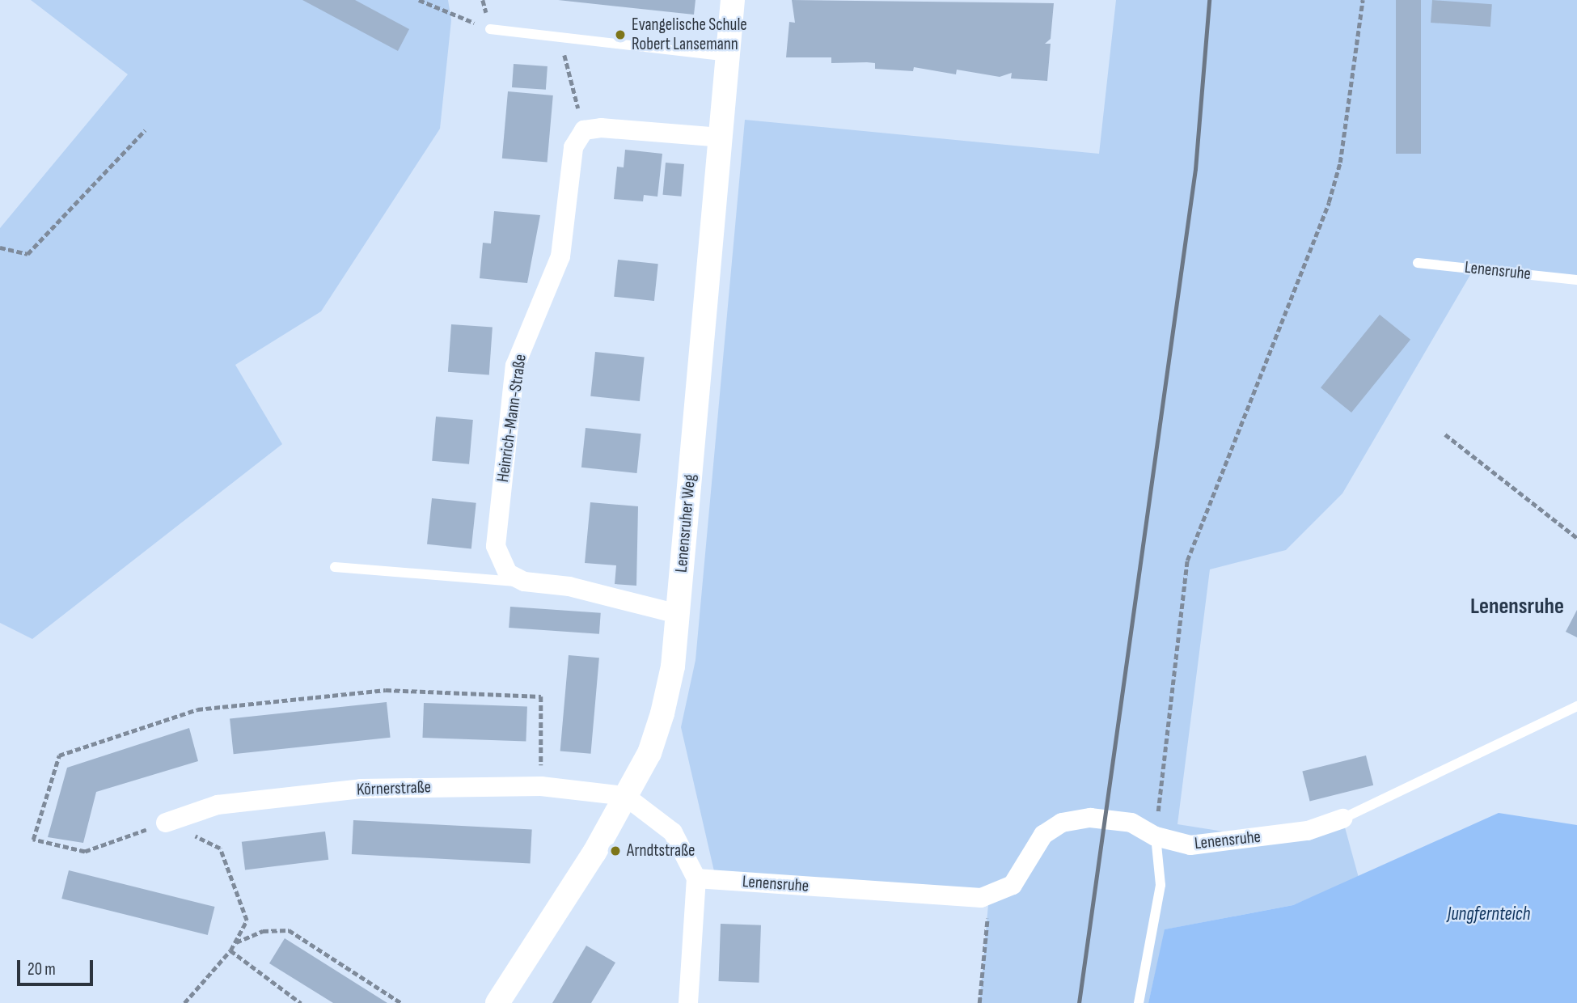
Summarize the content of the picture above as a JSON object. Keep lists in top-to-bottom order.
{
  "streets": {
    "street": [
      "Lenensruhe",
      "Heinrich-Mann-Straße",
      "Lenensruher Weg",
      "Körnerstraße"
    ]
  },
  "crossings": [
    ["Lenensruher Weg", "Körnerstraße"]
  ],
  "districts": ["Lenensruhe"],
  "water": ["Jungfernteich"],
  "places": ["Evangelische Schule Robert Lansemann", "Arndtstraße"],
  "scale_bar": "20 m"
}
